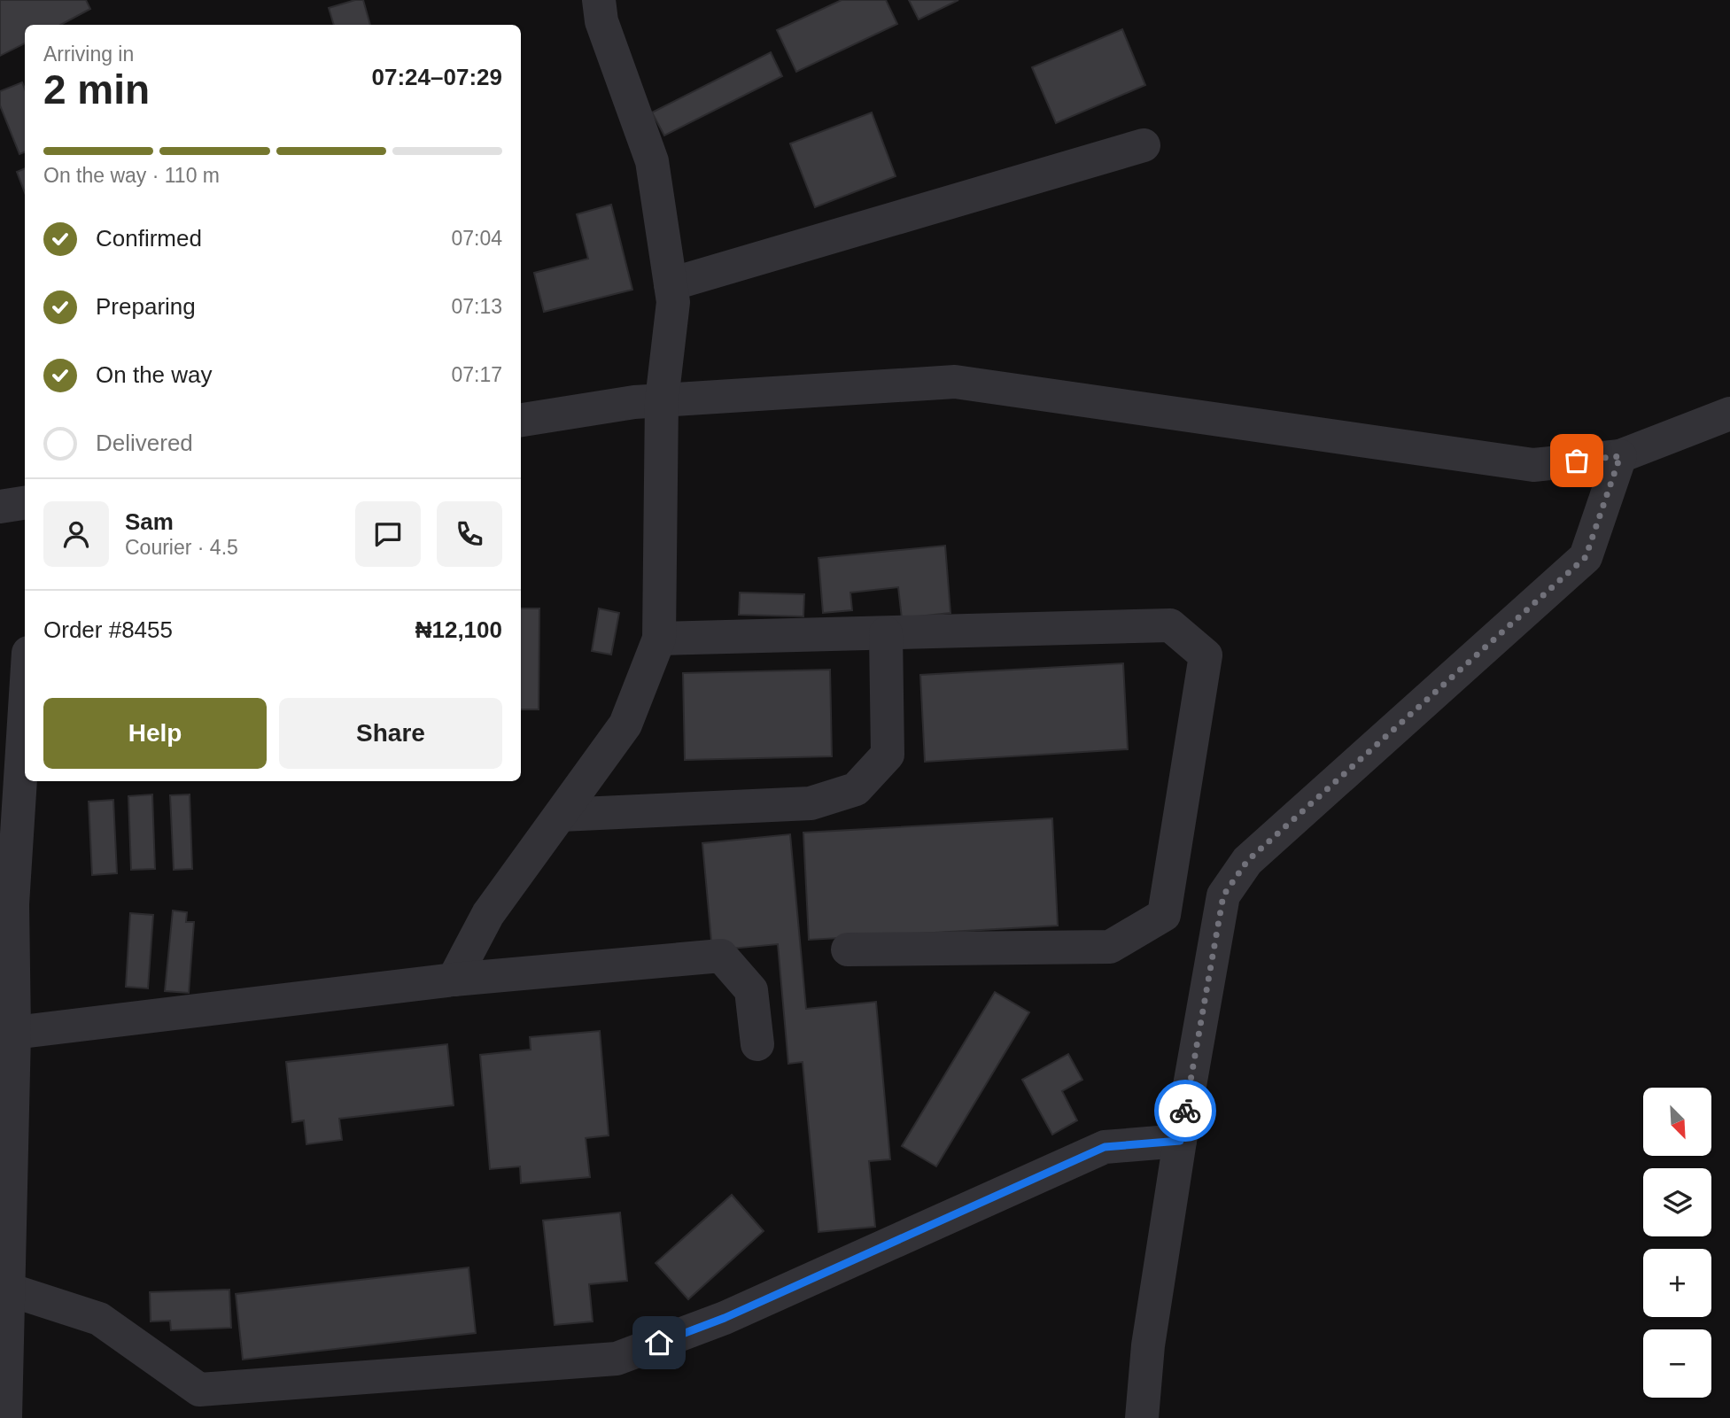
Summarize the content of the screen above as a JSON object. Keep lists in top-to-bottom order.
{
  "north": "bottom right",
  "page": {
    "heading": ["2 min", "Arriving in", "07:24–07:29"],
    "panel": [
      "Sam",
      "Courier · 4.5",
      "Order #8455",
      "₦12,100"
    ],
    "bar": "On the way · 110 m",
    "list": [
      ["Confirmed", "07:04"],
      ["Preparing", "07:13"],
      ["On the way", "07:17"],
      "Delivered"
    ],
    "buttons": ["Help", "Share"],
    "map_buttons": ["+", "−"]
  }
}
